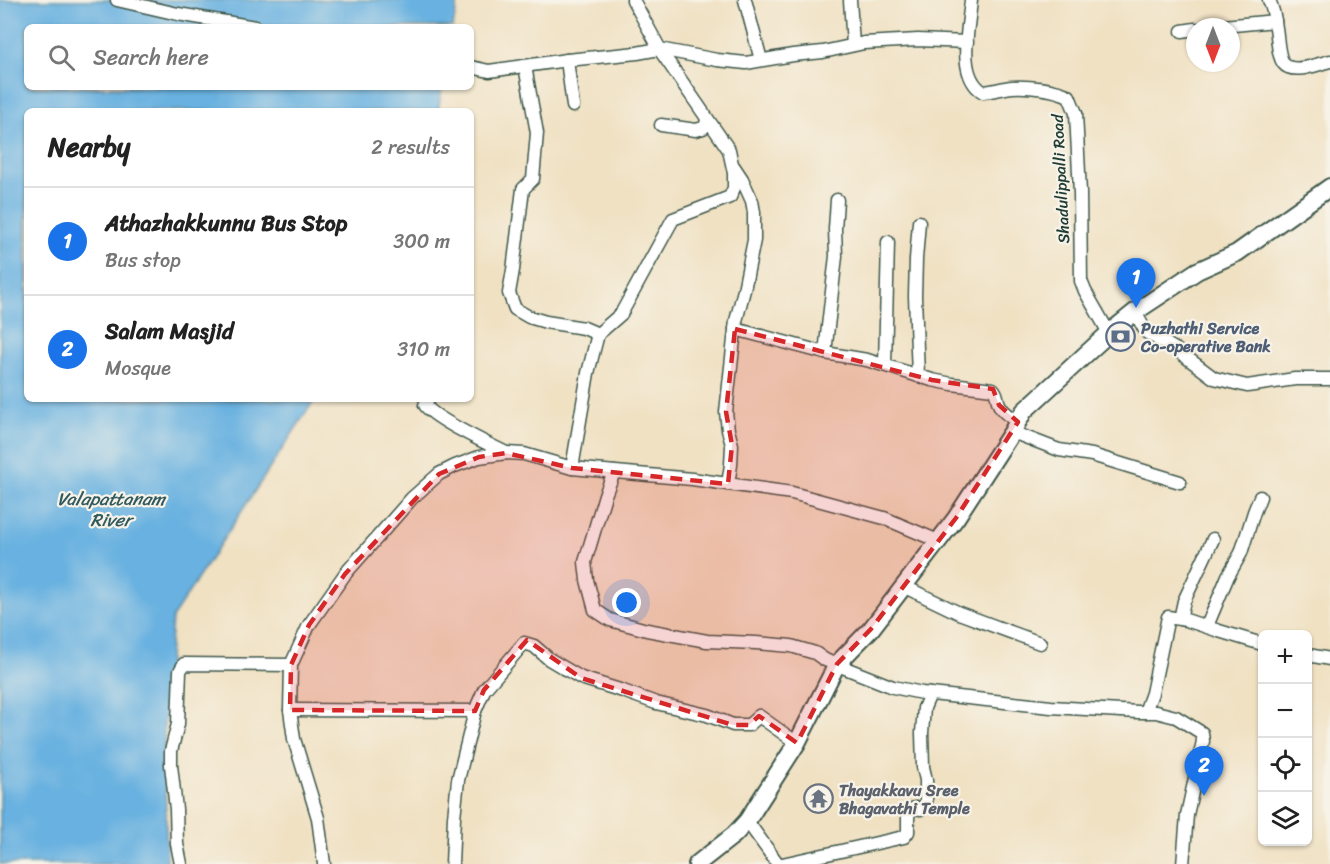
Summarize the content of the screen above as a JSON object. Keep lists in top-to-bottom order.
{
  "streets": {
    "street": ["Shadulippalli Road"]
  },
  "water": ["Valapattanam River"],
  "places": {
    "bank": ["Puzhathi Service Co-operative Bank"],
    "temple": ["Thayakkavu Sree Bhagavathi Temple"]
  },
  "north": "bottom",
  "page": {
    "search": "Search here",
    "heading": ["Nearby", "2 results"],
    "list": [
      {
        "mark": "1",
        "name": "Athazhakkunnu Bus Stop",
        "note": "Bus stop",
        "value": "300 m"
      },
      {
        "mark": "2",
        "name": "Salam Masjid",
        "note": "Mosque",
        "value": "310 m"
      }
    ],
    "pins": ["1", "2"],
    "map_buttons": ["+", "−"]
  }
}
